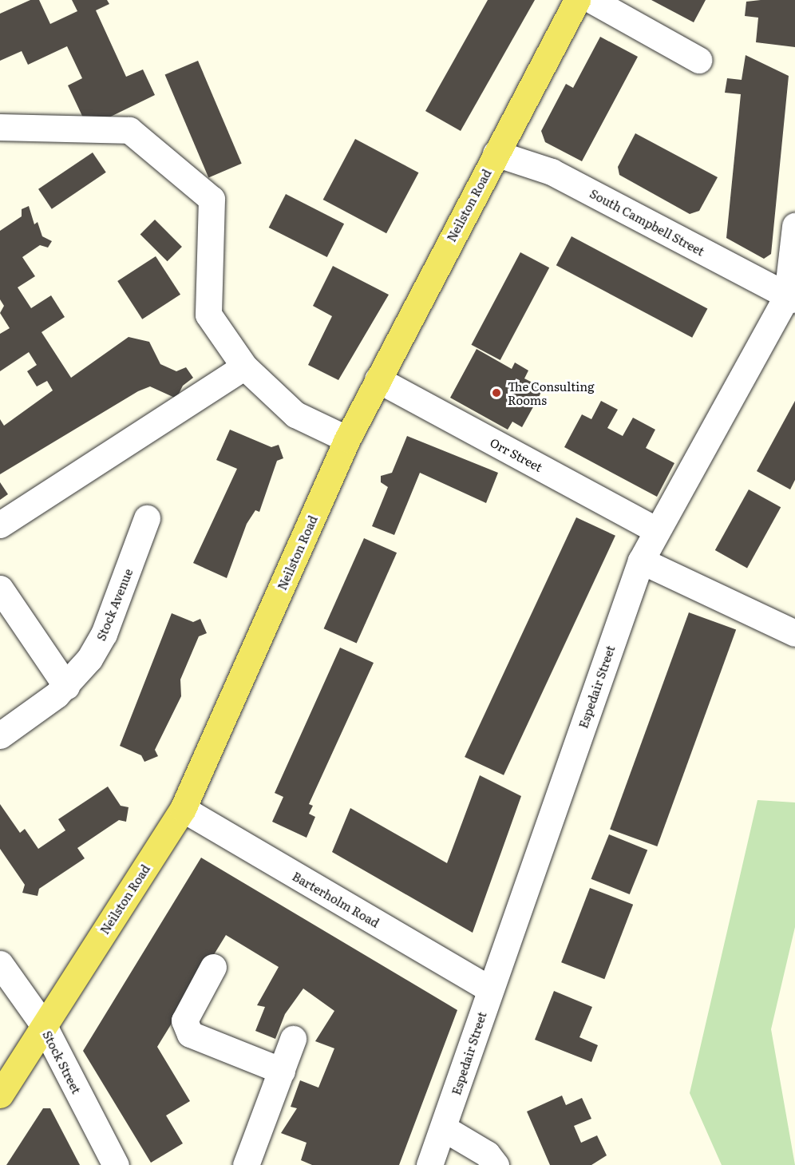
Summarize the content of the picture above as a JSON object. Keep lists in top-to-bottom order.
{
  "streets": {
    "main road": ["Neilston Road"],
    "street": [
      "South Campbell Street",
      "Orr Street",
      "Stock Avenue",
      "Espedair Street",
      "Barterholm Road",
      "Stock Street"
    ]
  },
  "crossings": [
    ["Neilston Road", "South Campbell Street"],
    ["Neilston Road", "Orr Street"],
    ["Neilston Road", "Barterholm Road"],
    ["Neilston Road", "Stock Street"],
    ["South Campbell Street", "Espedair Street"],
    ["Orr Street", "Espedair Street"],
    ["Espedair Street", "Barterholm Road"]
  ],
  "places": ["The Consulting Rooms"]
}
